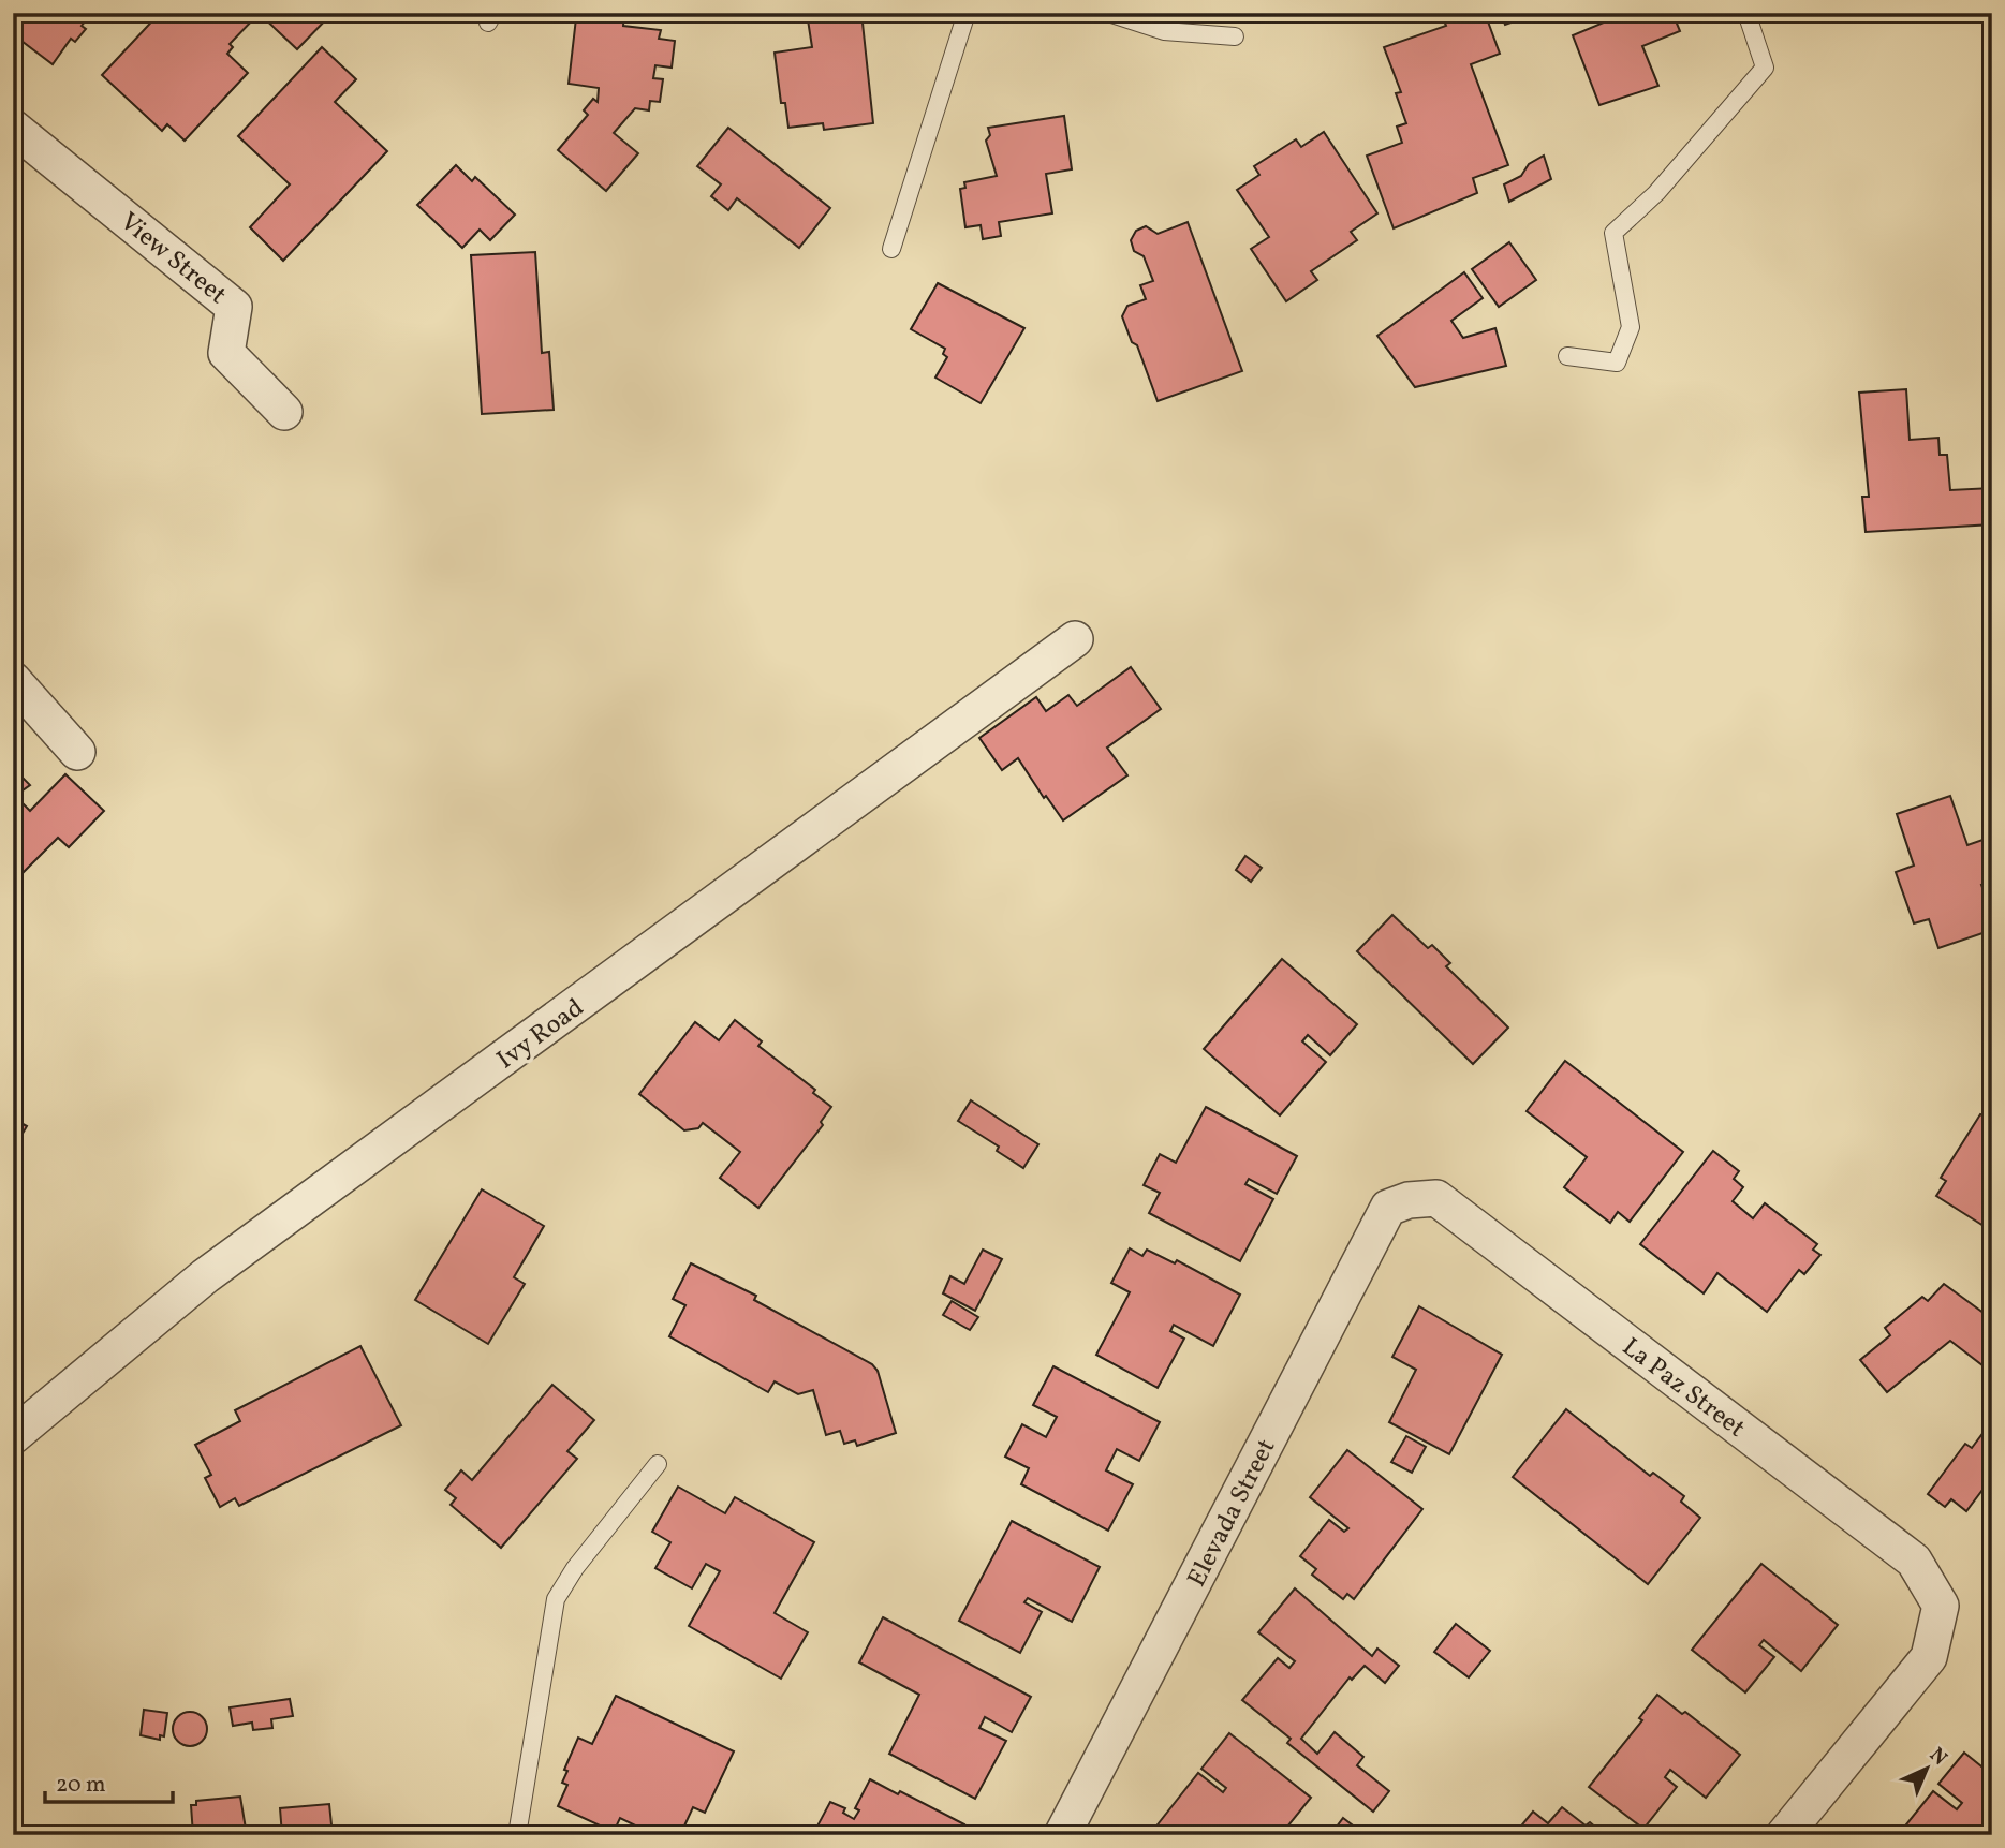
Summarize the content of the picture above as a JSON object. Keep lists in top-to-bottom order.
{
  "streets": {
    "street": [
      "View Street",
      "Ivy Road",
      "La Paz Street",
      "Elevada Street"
    ]
  },
  "crossings": [
    ["La Paz Street", "Elevada Street"]
  ],
  "scale_bar": "20 m",
  "north": "top right"
}
